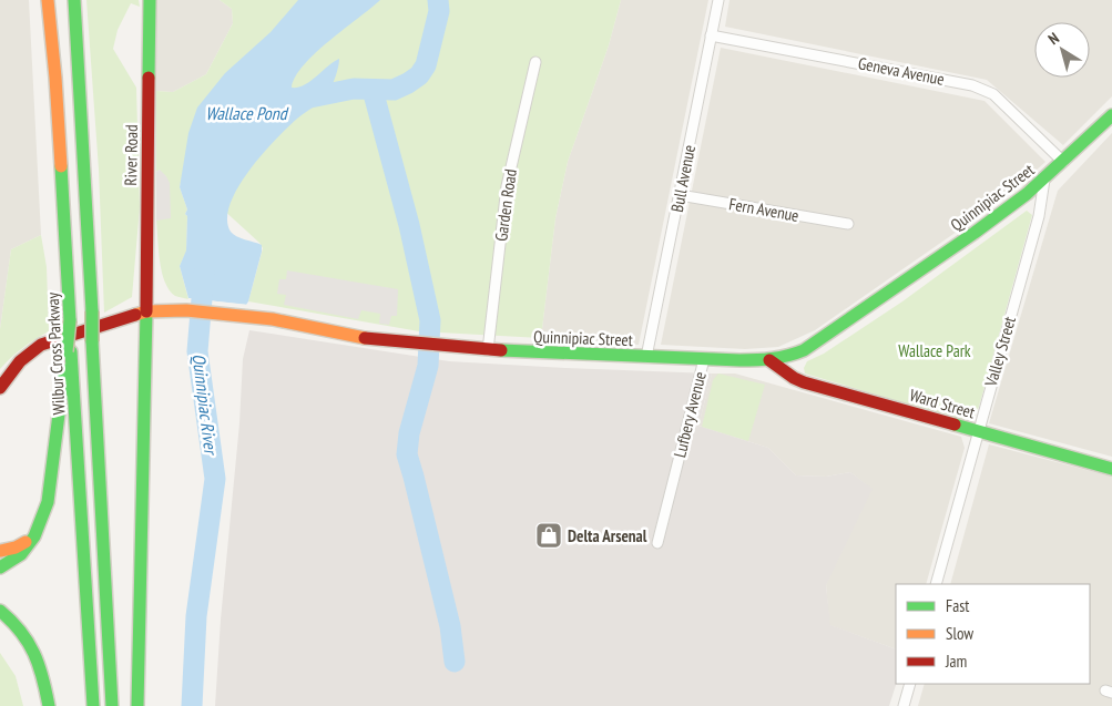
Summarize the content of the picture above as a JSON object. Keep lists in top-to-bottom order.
{
  "streets": {
    "main road": [
      "River Road",
      "Quinnipiac Street",
      "Wilbur Cross Parkway",
      "Ward Street"
    ],
    "street": [
      "Geneva Avenue",
      "Bull Avenue",
      "Garden Road",
      "Fern Avenue",
      "Valley Street",
      "Lufbery Avenue"
    ]
  },
  "crossings": [
    ["Geneva Avenue", "Bull Avenue"],
    ["Geneva Avenue", "Quinnipiac Street"],
    ["River Road", "Quinnipiac Street"],
    ["Bull Avenue", "Quinnipiac Street"],
    ["Bull Avenue", "Fern Avenue"],
    ["Quinnipiac Street", "Garden Road"],
    ["Quinnipiac Street", "Valley Street"],
    ["Quinnipiac Street", "Ward Street"],
    ["Quinnipiac Street", "Lufbery Avenue"],
    ["Valley Street", "Ward Street"]
  ],
  "water": ["Wallace Pond", "Quinnipiac River"],
  "parks": ["Wallace Park"],
  "places": {
    "shop": ["Delta Arsenal"]
  },
  "legend": ["Fast", "Slow", "Jam"],
  "north": "top left"
}
